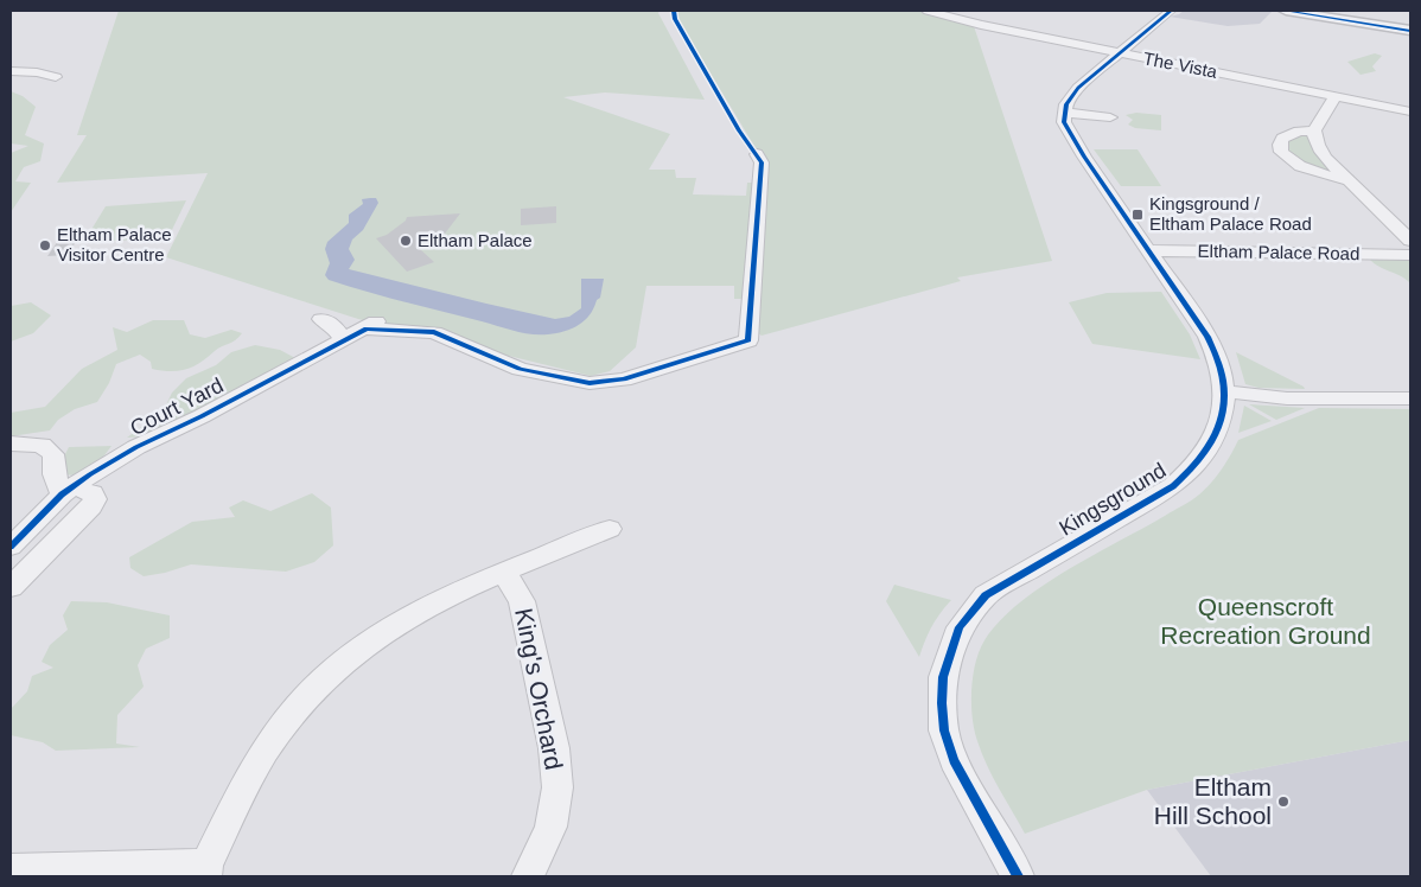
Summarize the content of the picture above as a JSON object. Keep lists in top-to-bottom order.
{
  "streets": {
    "street": [
      "The Vista",
      "Eltham Palace Road",
      "Court Yard",
      "Kingsground",
      "King's Orchard"
    ]
  },
  "crossings": [
    ["Eltham Palace Road", "Kingsground"]
  ],
  "parks": ["Queenscroft Recreation Ground"],
  "places": {
    "transit": ["Kingsground / Eltham Palace Road"],
    "other": ["Eltham Palace", "Eltham Palace Visitor Centre", "Eltham Hill School"]
  }
}
